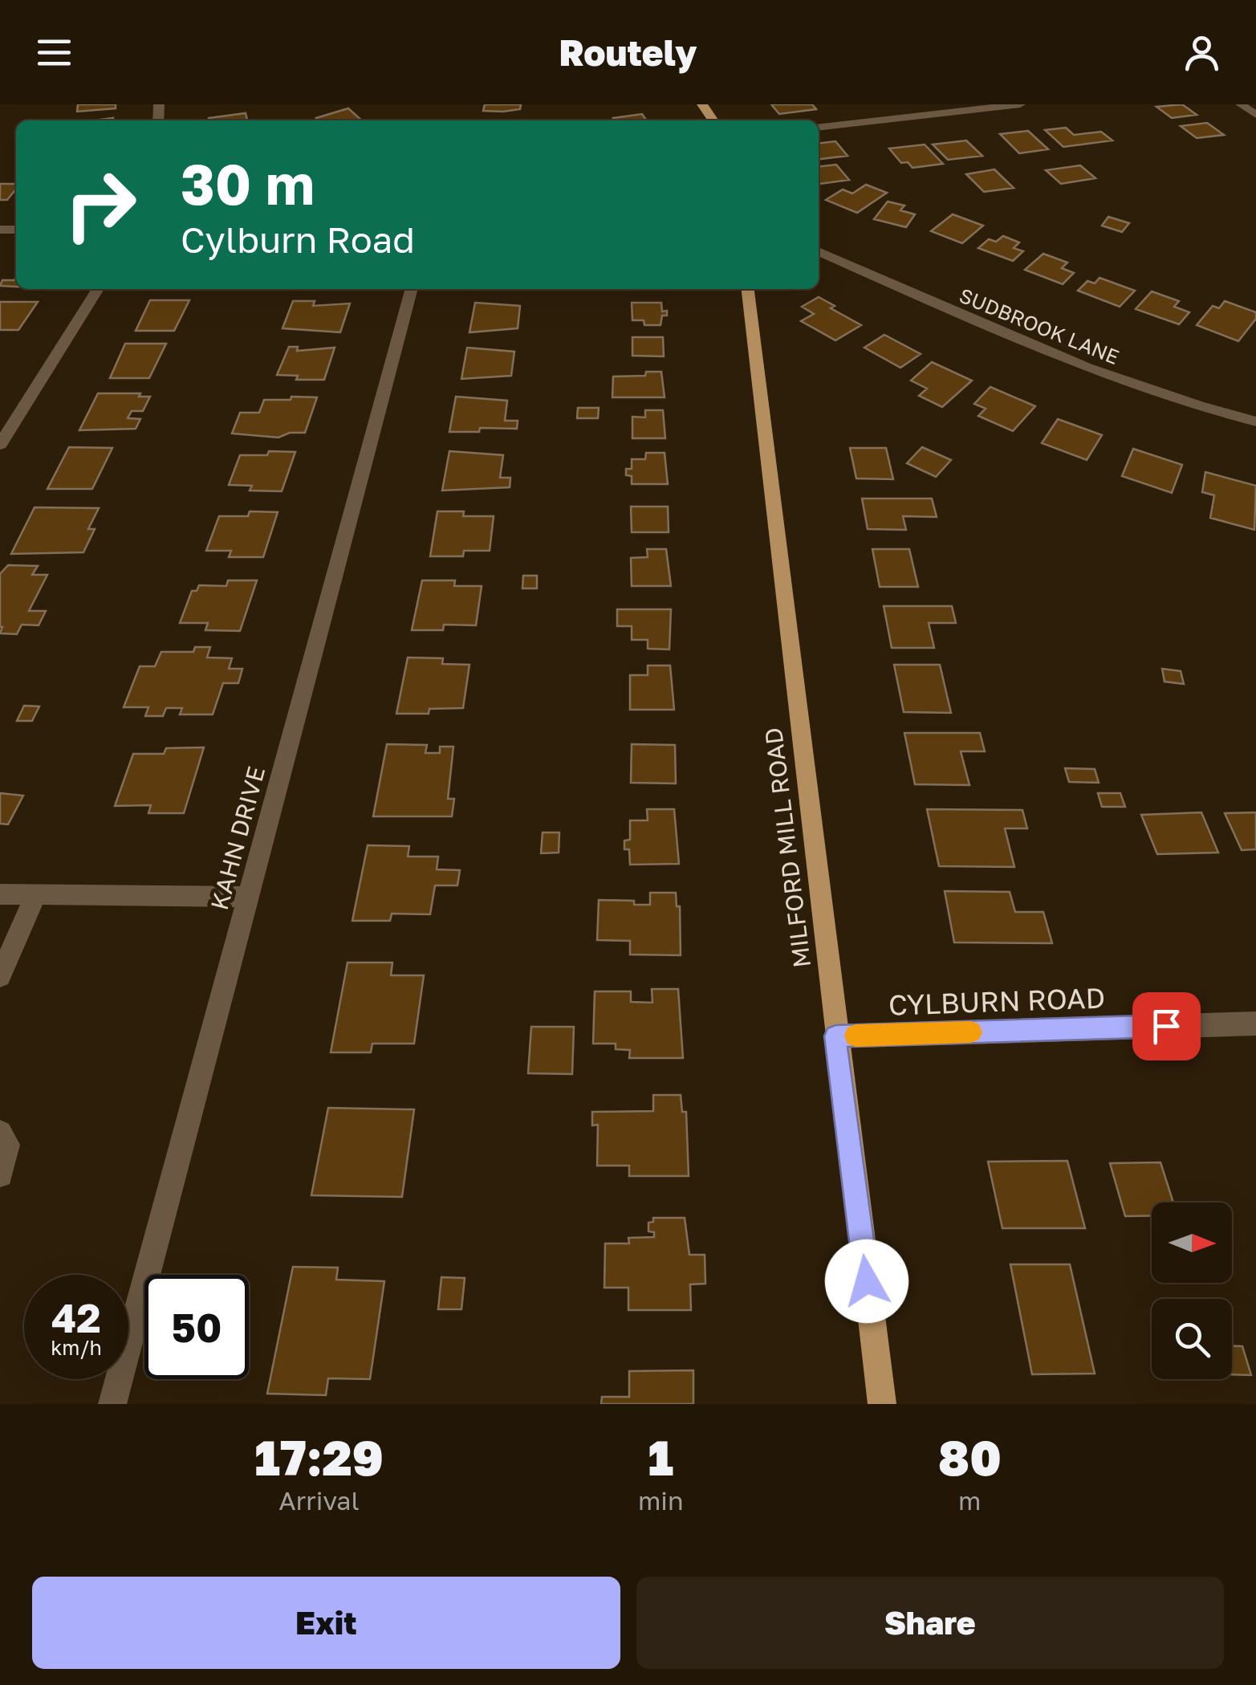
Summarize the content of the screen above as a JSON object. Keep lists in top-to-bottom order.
{
  "streets": {
    "main road": ["MILFORD MILL ROAD"],
    "street": ["SUDBROOK LANE", "KAHN DRIVE", "CYLBURN ROAD"]
  },
  "crossings": [
    ["MILFORD MILL ROAD", "CYLBURN ROAD"]
  ],
  "north": "right",
  "page": {
    "header": "Routely",
    "turn": ["30 m", "Cylburn Road"],
    "speed": "42 km/h",
    "limit": "50",
    "eta": [
      "17:29",
      "Arrival",
      "1",
      "min",
      "80",
      "m"
    ],
    "buttons": ["Exit", "Share"]
  }
}
